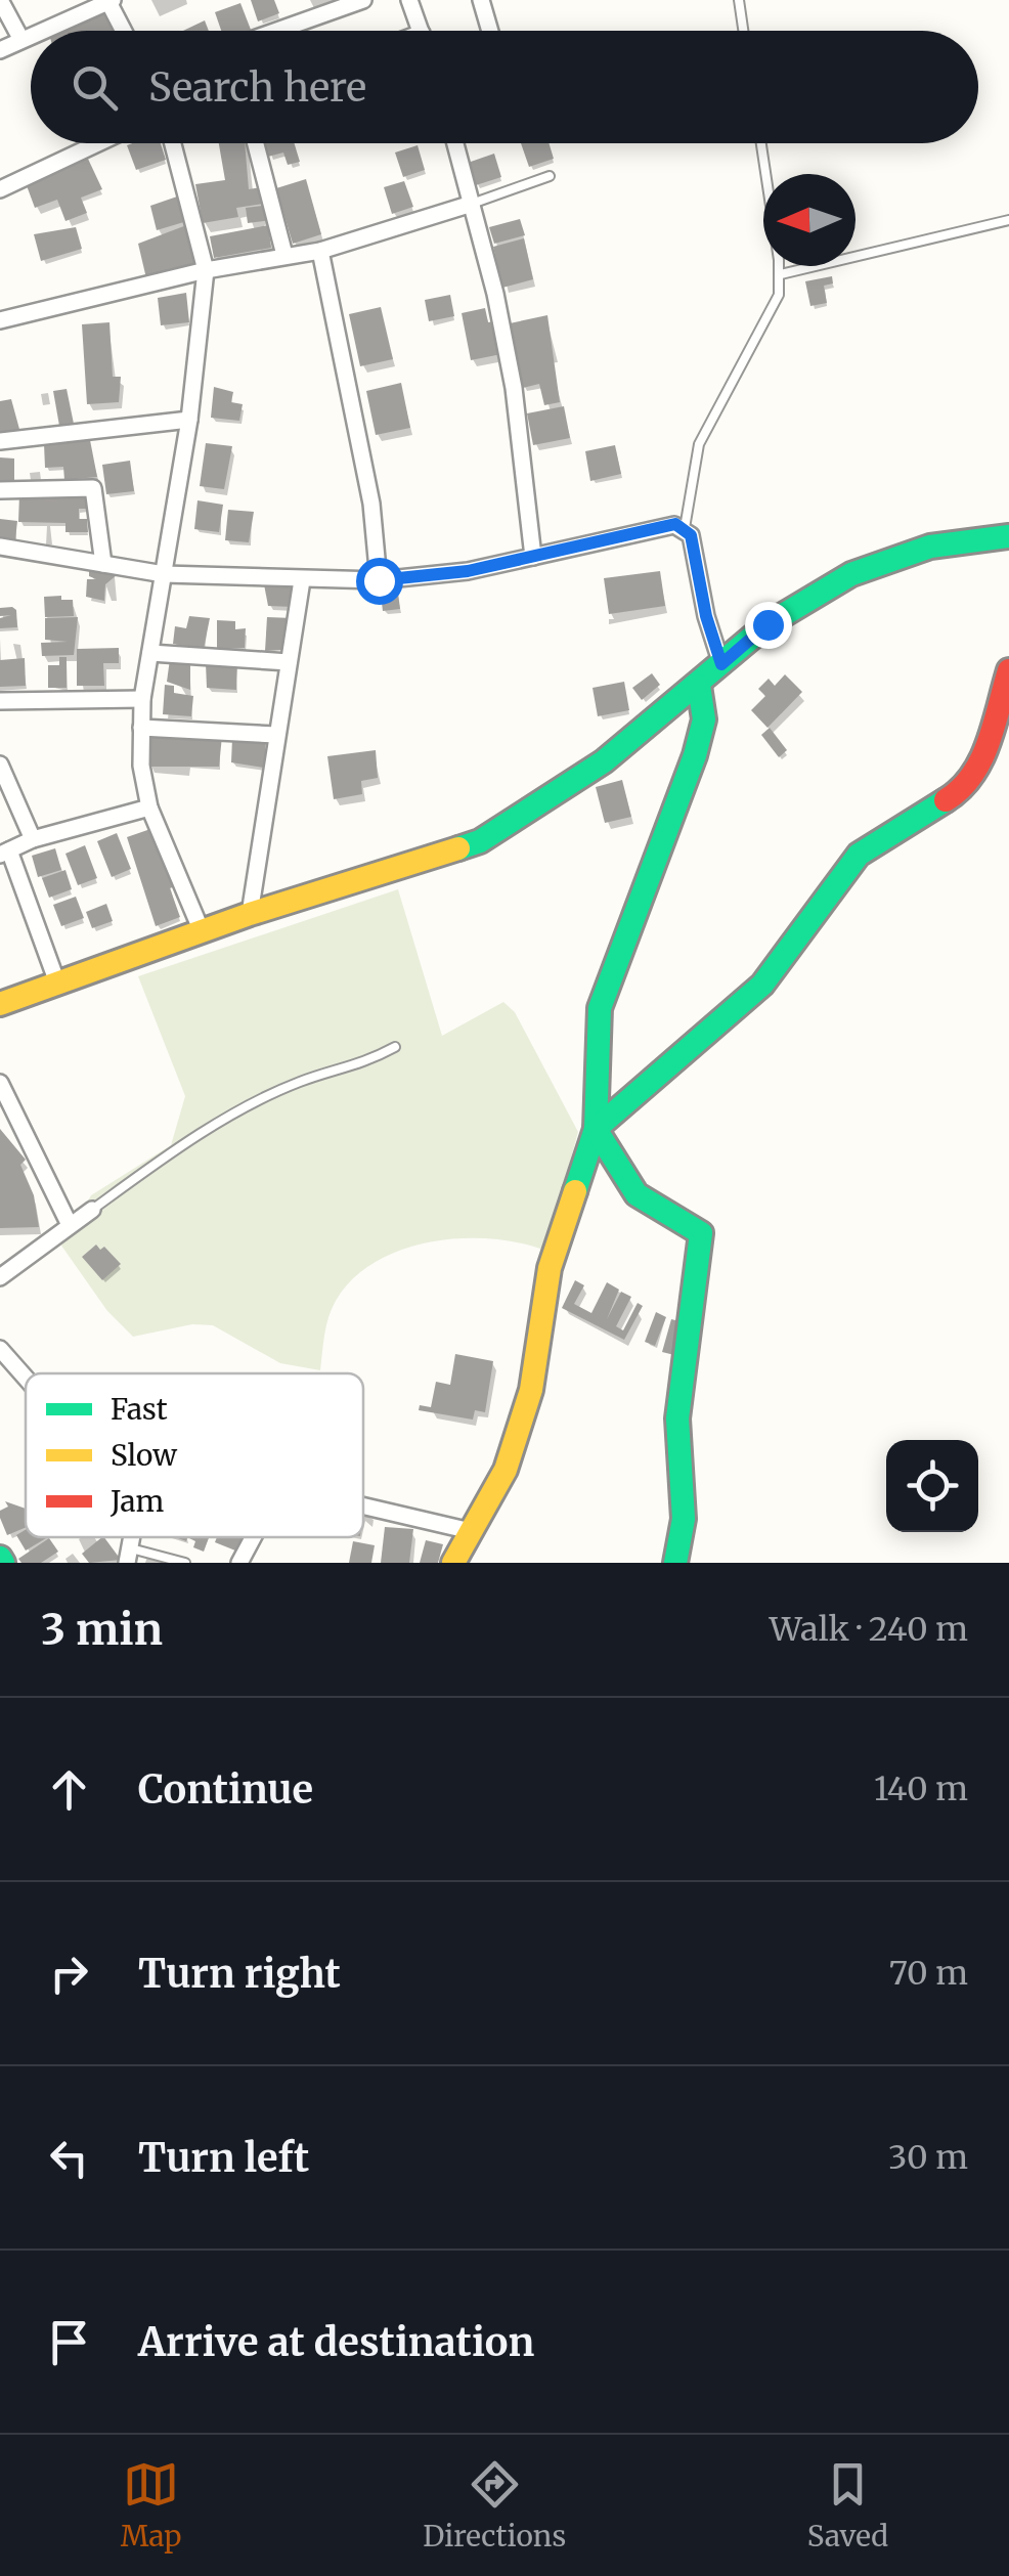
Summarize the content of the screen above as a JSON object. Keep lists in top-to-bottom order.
{
  "legend": ["Fast", "Slow", "Jam"],
  "north": "left",
  "page": {
    "search": "Search here",
    "heading": ["3 min", "Walk · 240 m"],
    "list": [
      ["Continue", "140 m"],
      ["Turn right", "70 m"],
      ["Turn left", "30 m"],
      "Arrive at destination"
    ],
    "nav": ["Map", "Directions", "Saved"]
  }
}
